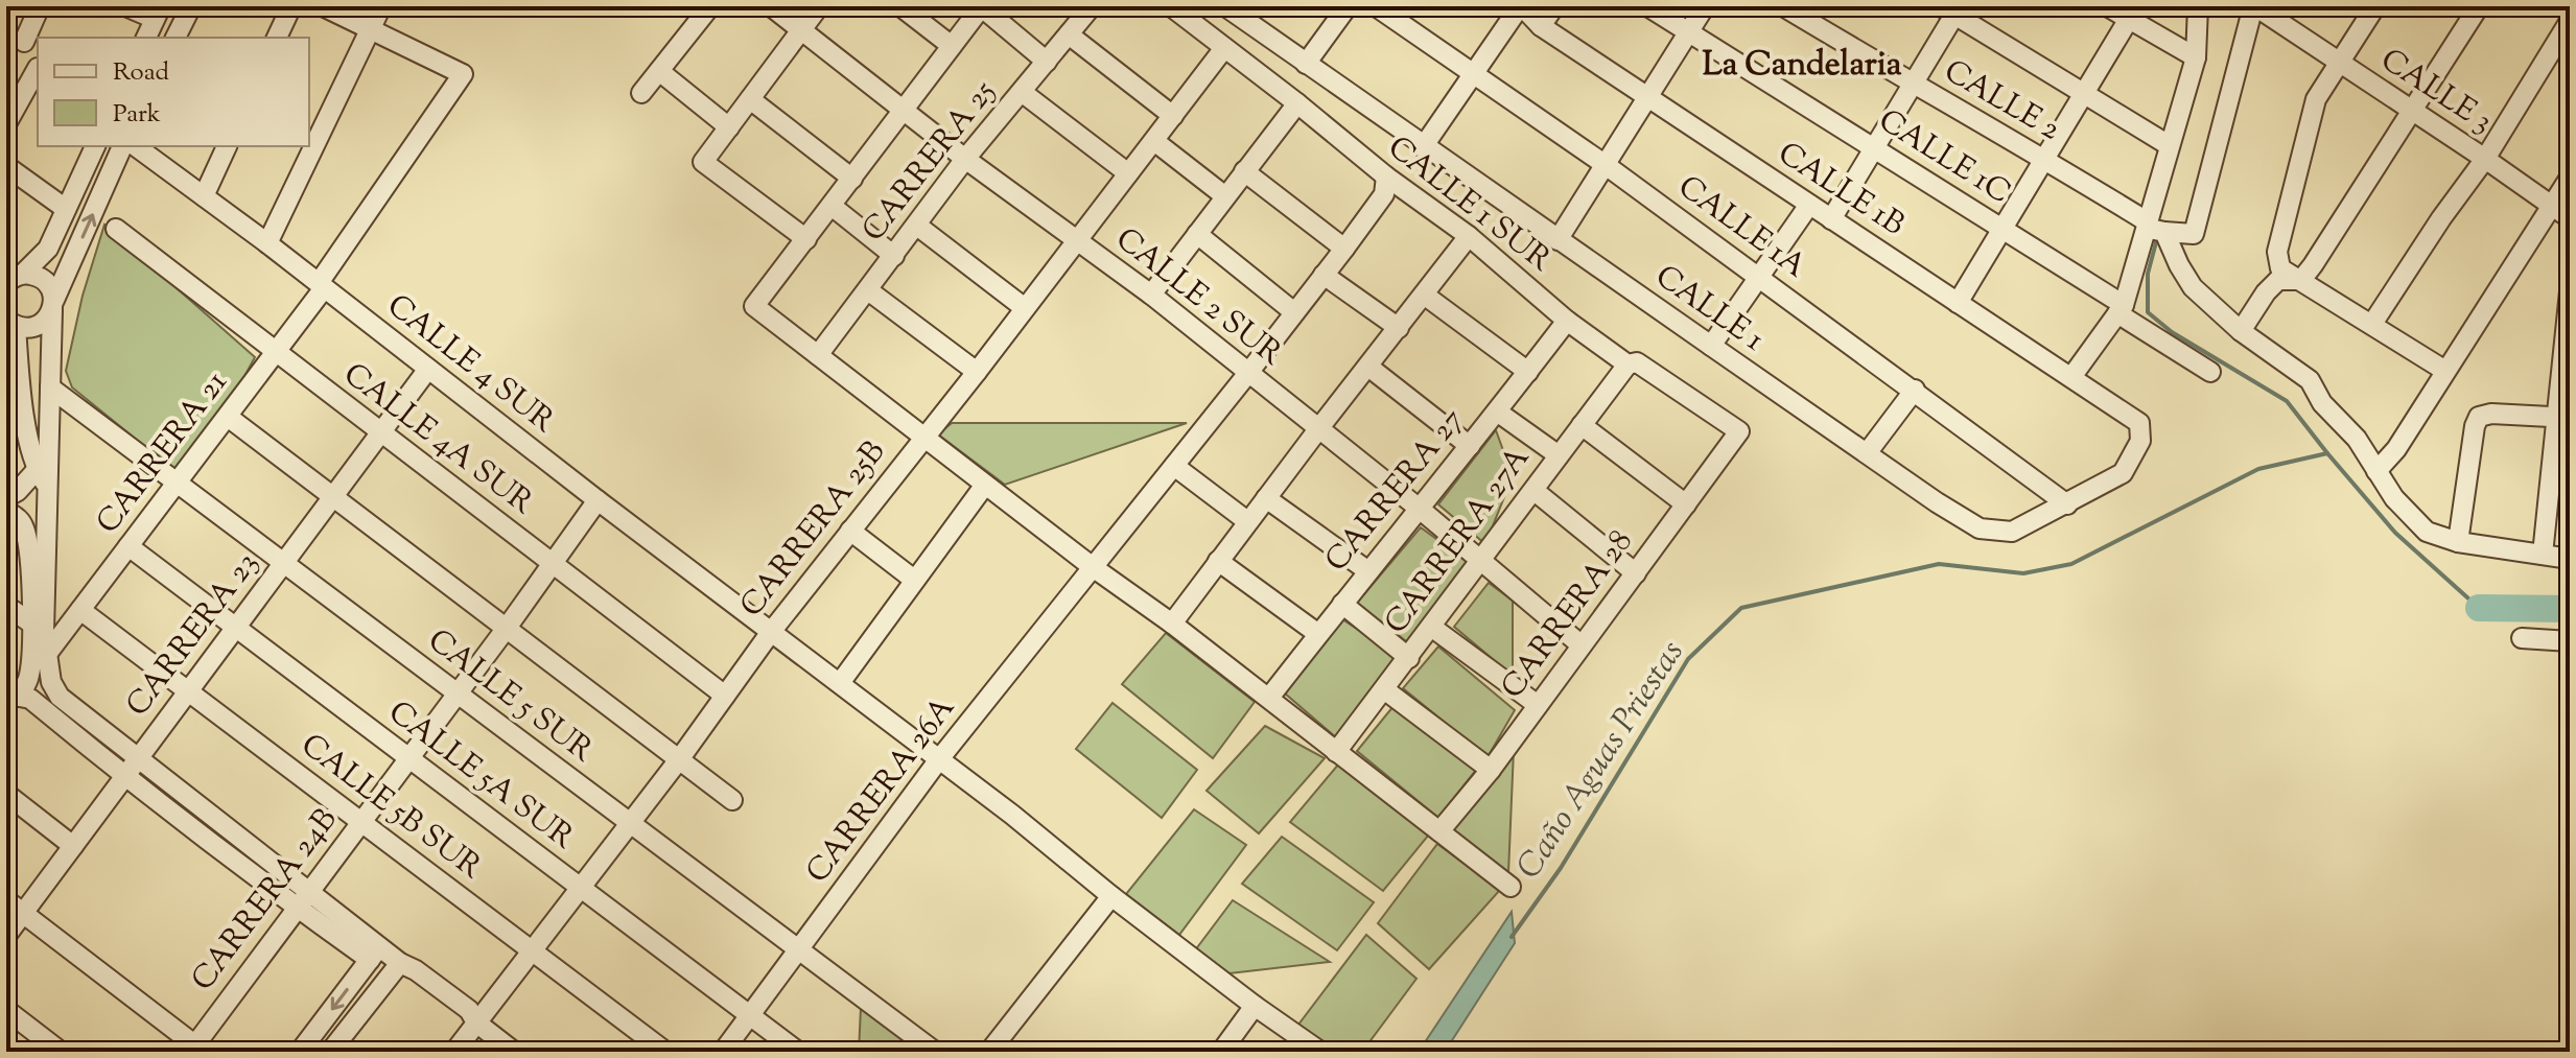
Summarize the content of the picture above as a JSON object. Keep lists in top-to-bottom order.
{
  "streets": {
    "street": [
      "CALLE 3",
      "CALLE 2",
      "CALLE 1C",
      "CARRERA 25",
      "CALLE 1B",
      "CALLE 1 SUR",
      "CALLE 1A",
      "CALLE 2 SUR",
      "CALLE 1",
      "CALLE 4 SUR",
      "CALLE 4A SUR",
      "CARRERA 21",
      "CARRERA 27",
      "CARRERA 25B",
      "CARRERA 27A",
      "CARRERA 28",
      "CARRERA 23",
      "CALLE 5 SUR",
      "CALLE 5A SUR",
      "CARRERA 26A",
      "CALLE 5B SUR",
      "CARRERA 24B"
    ]
  },
  "crossings": [
    ["CARRERA 25", "CALLE 2 SUR"],
    ["CALLE 1B", "CALLE 1"],
    ["CALLE 1 SUR", "CARRERA 27"],
    ["CALLE 1 SUR", "CARRERA 25B"],
    ["CALLE 1 SUR", "CARRERA 27A"],
    ["CALLE 1 SUR", "CARRERA 28"],
    ["CALLE 1 SUR", "CARRERA 26A"],
    ["CALLE 1A", "CALLE 1"],
    ["CALLE 2 SUR", "CARRERA 27"],
    ["CALLE 2 SUR", "CARRERA 25B"],
    ["CALLE 2 SUR", "CARRERA 27A"],
    ["CALLE 2 SUR", "CARRERA 28"],
    ["CALLE 2 SUR", "CARRERA 26A"],
    ["CALLE 4 SUR", "CARRERA 21"],
    ["CALLE 4 SUR", "CARRERA 25B"],
    ["CALLE 4 SUR", "CARRERA 23"],
    ["CALLE 4 SUR", "CARRERA 26A"],
    ["CALLE 4 SUR", "CARRERA 24B"],
    ["CALLE 4A SUR", "CARRERA 21"],
    ["CALLE 4A SUR", "CARRERA 25B"],
    ["CALLE 4A SUR", "CARRERA 23"],
    ["CALLE 4A SUR", "CARRERA 24B"],
    ["CARRERA 21", "CALLE 5 SUR"],
    ["CARRERA 21", "CALLE 5A SUR"],
    ["CARRERA 21", "CALLE 5B SUR"],
    ["CARRERA 25B", "CALLE 5 SUR"],
    ["CARRERA 25B", "CALLE 5A SUR"],
    ["CARRERA 25B", "CALLE 5B SUR"],
    ["CARRERA 23", "CALLE 5 SUR"],
    ["CARRERA 23", "CALLE 5A SUR"],
    ["CARRERA 23", "CALLE 5B SUR"],
    ["CALLE 5 SUR", "CARRERA 26A"],
    ["CALLE 5 SUR", "CARRERA 24B"],
    ["CALLE 5A SUR", "CARRERA 26A"],
    ["CALLE 5A SUR", "CARRERA 24B"],
    ["CALLE 5B SUR", "CARRERA 24B"]
  ],
  "districts": ["La Candelaria"],
  "water": ["Caño Aguas Priestas"],
  "legend": ["Road", "Park"]
}
